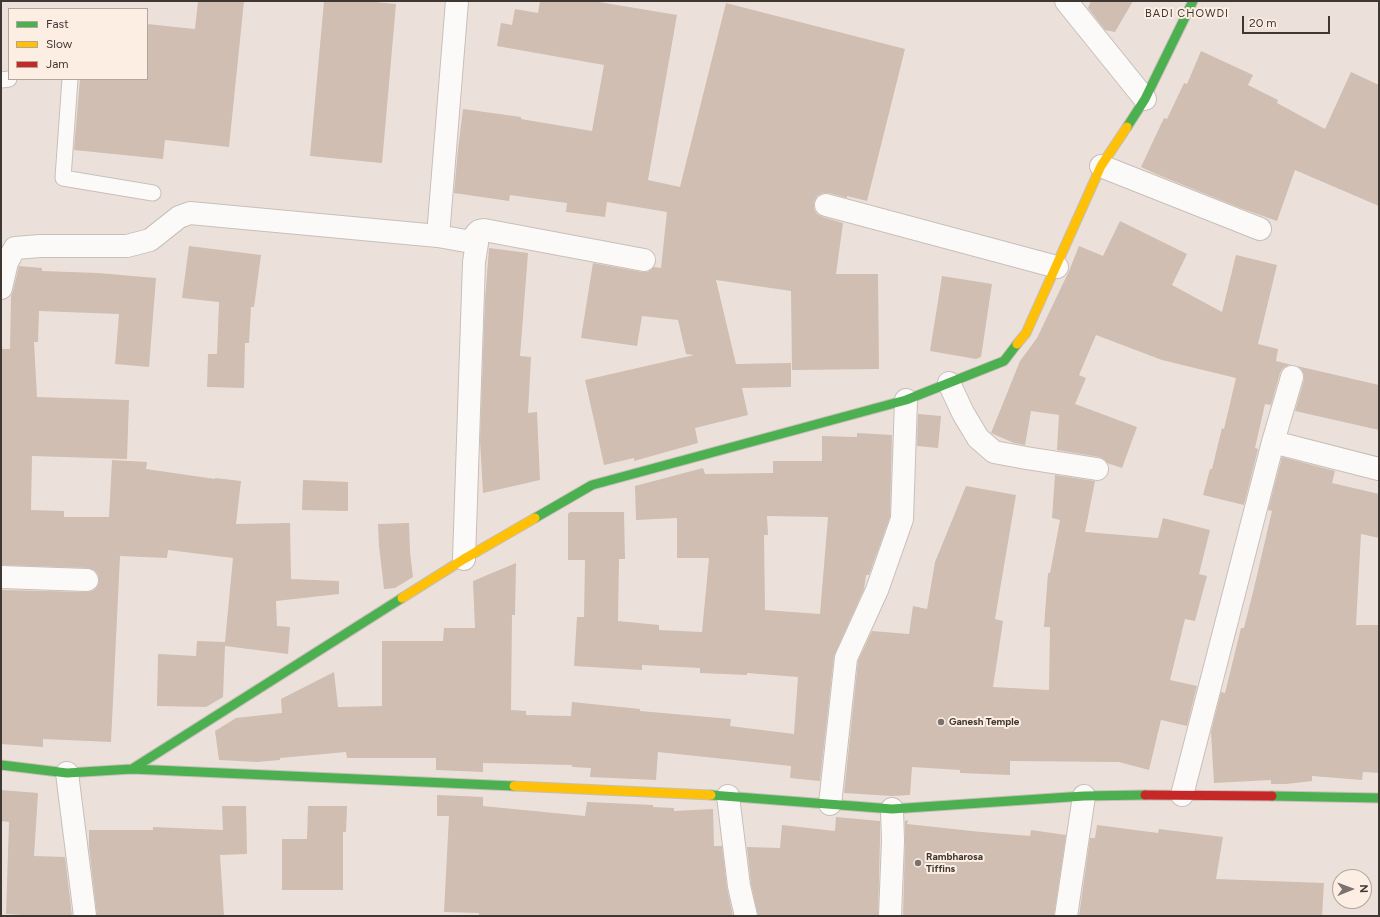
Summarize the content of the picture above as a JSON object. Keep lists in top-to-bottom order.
{
  "districts": ["BADI CHOWDI"],
  "places": ["Ganesh Temple", "Rambharosa Tiffins"],
  "legend": ["Fast", "Slow", "Jam"],
  "scale_bar": "20 m",
  "north": "right"
}
